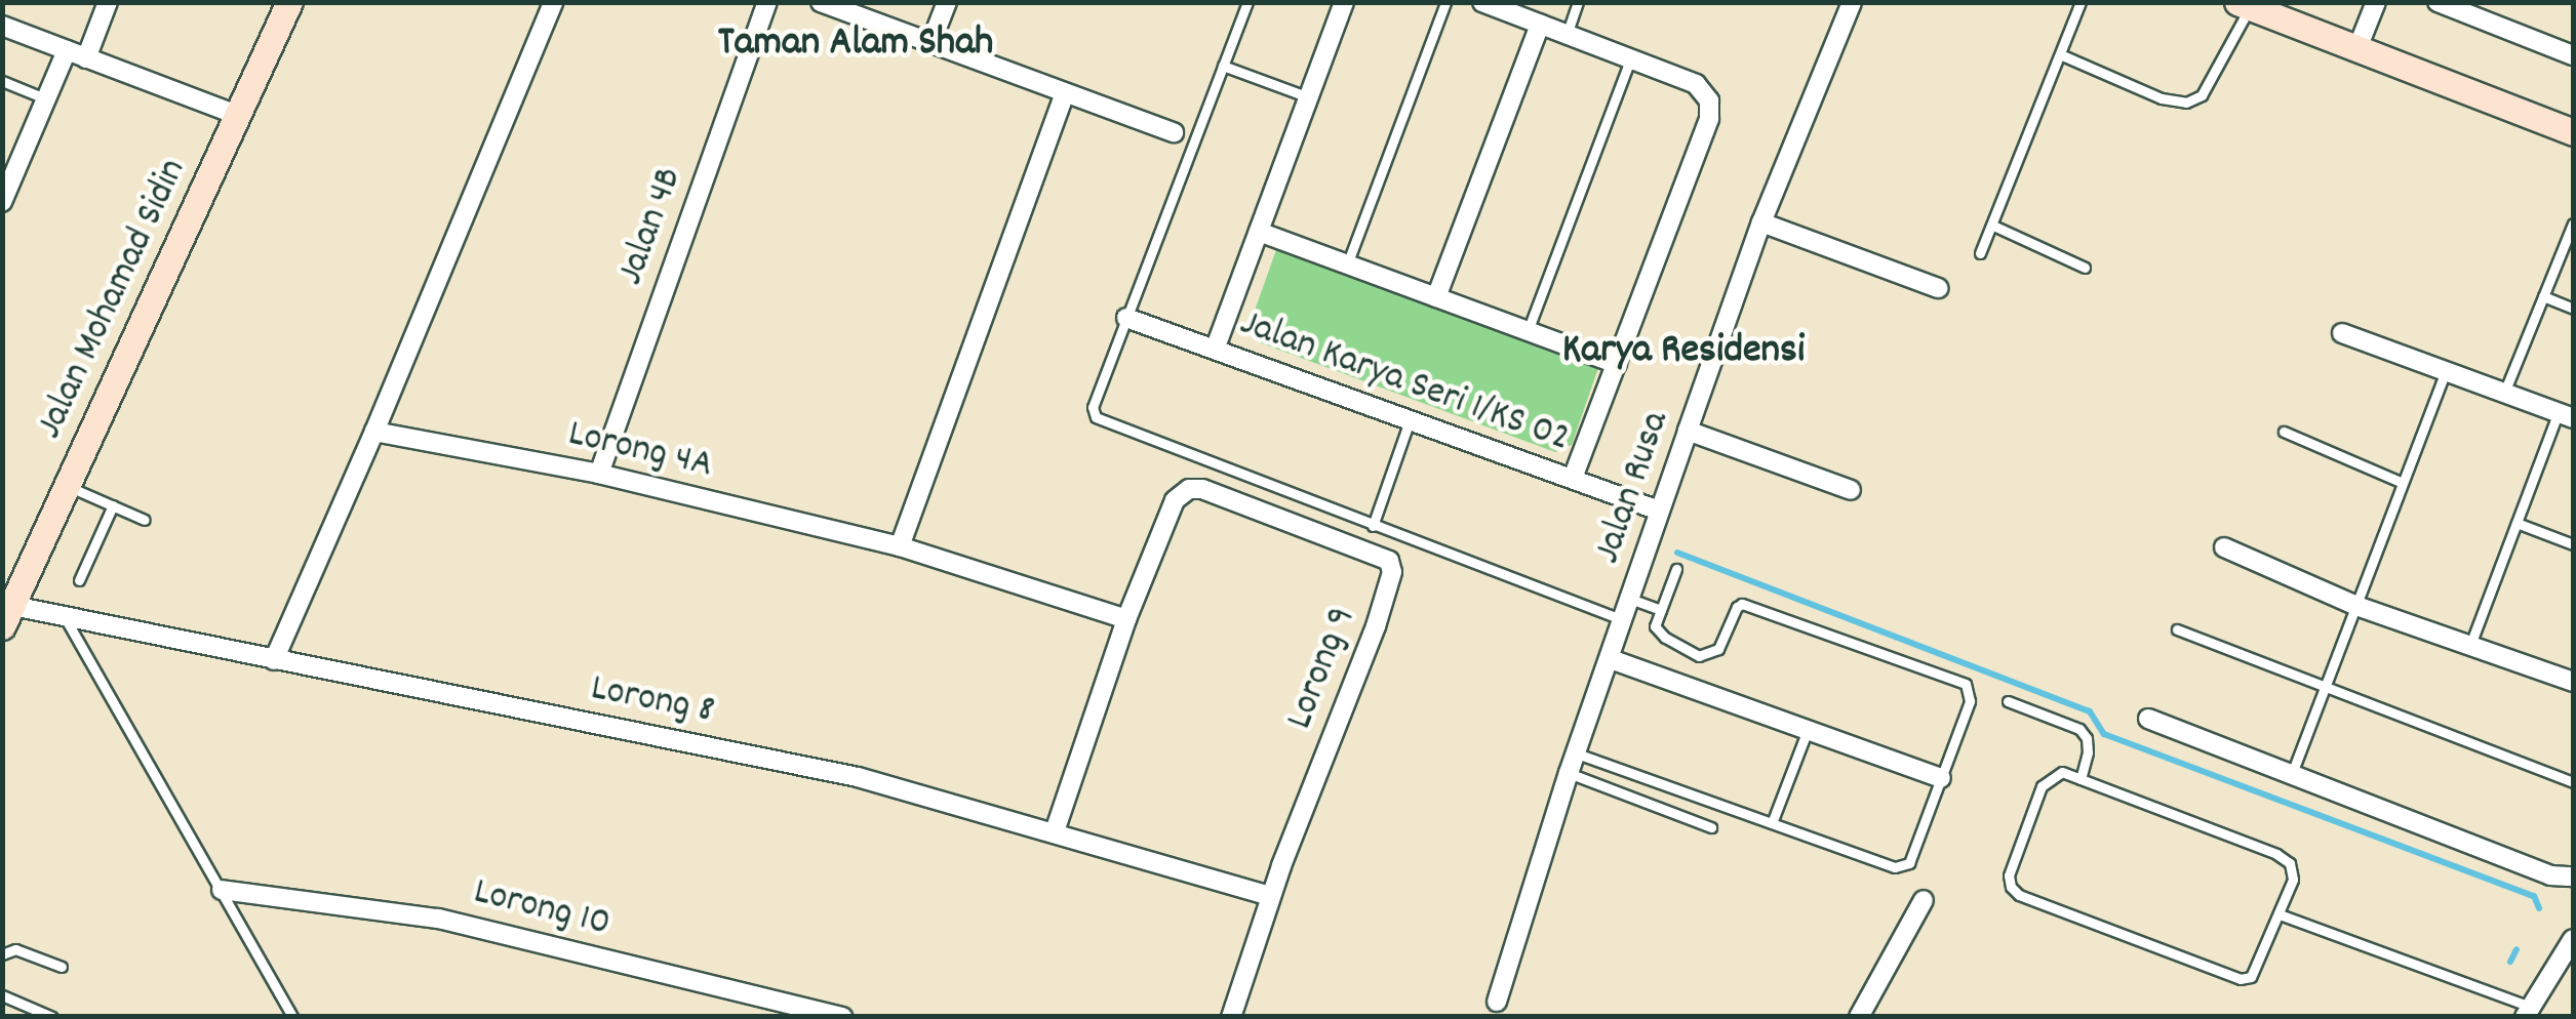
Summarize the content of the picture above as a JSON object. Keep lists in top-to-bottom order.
{
  "streets": {
    "main road": ["Jalan Mohamad Sidin"],
    "street": [
      "Jalan 4B",
      "Jalan Karya Seri 1/KS 02",
      "Lorong 4A",
      "Jalan Rusa",
      "Lorong 9",
      "Lorong 8",
      "Lorong 10"
    ]
  },
  "crossings": [
    ["Jalan 4B", "Lorong 4A"],
    ["Jalan Mohamad Sidin", "Lorong 8"],
    ["Jalan Karya Seri 1/KS 02", "Jalan Rusa"],
    ["Lorong 4A", "Lorong 9"],
    ["Lorong 9", "Lorong 8"]
  ],
  "districts": ["Taman Alam Shah", "Karya Residensi"]
}
